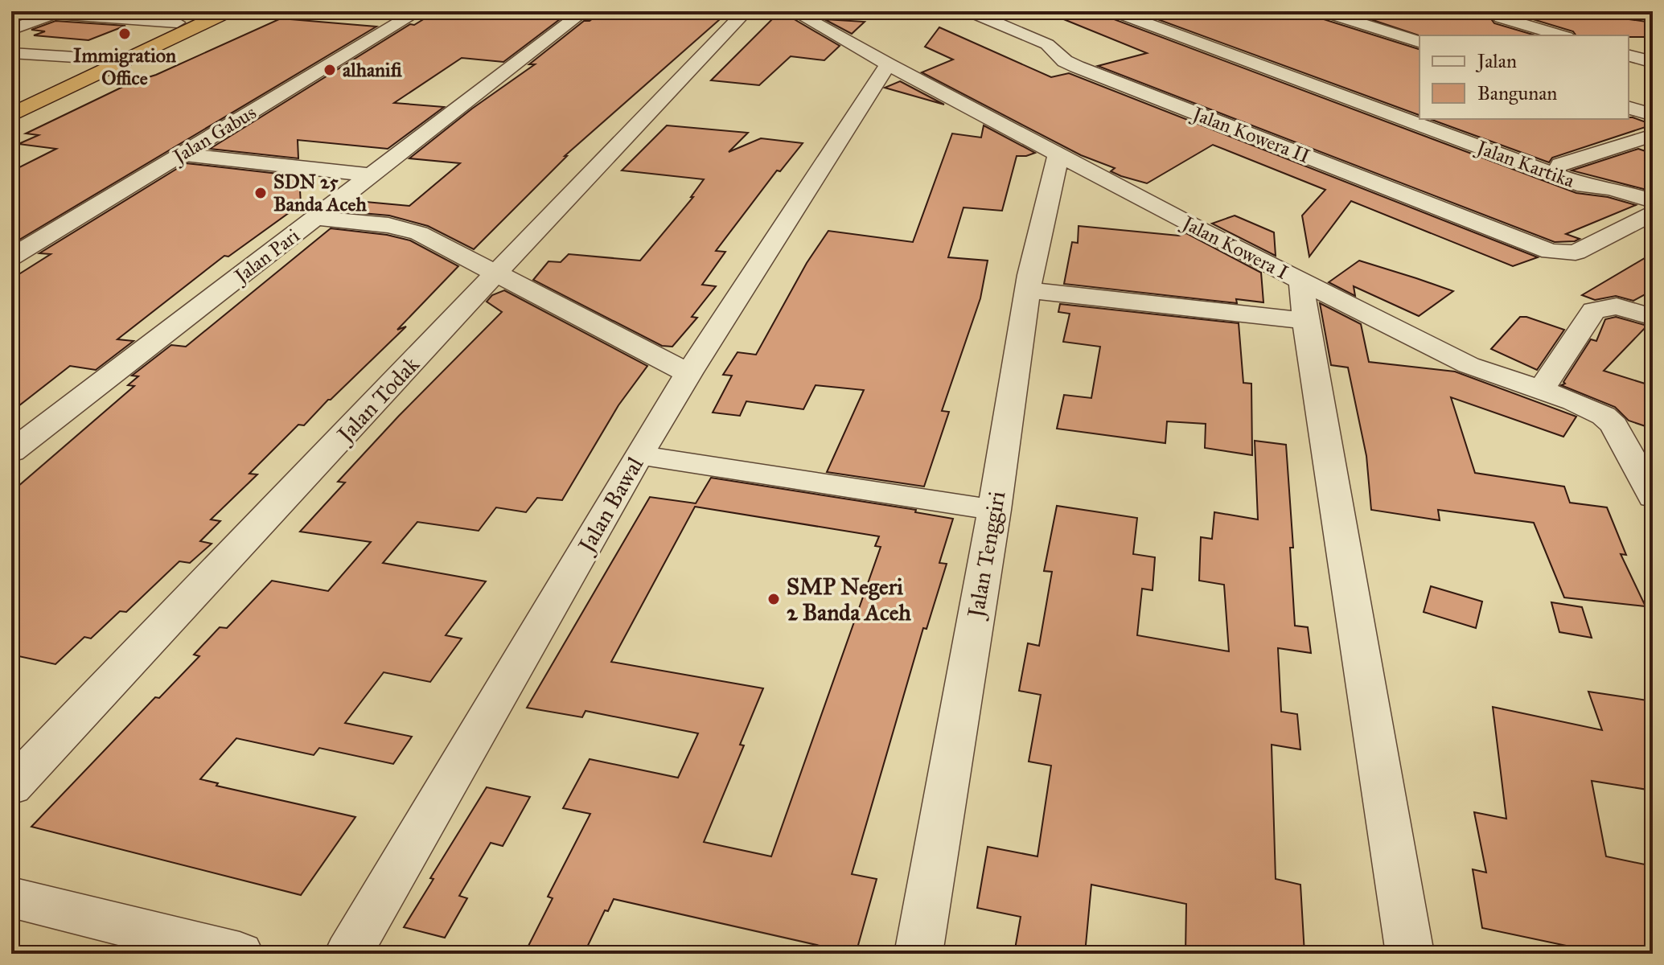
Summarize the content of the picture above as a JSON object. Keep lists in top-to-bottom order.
{
  "streets": {
    "street": [
      "Jalan Gabus",
      "Jalan Kowera II",
      "Jalan Kartika",
      "Jalan Kowera I",
      "Jalan Pari",
      "Jalan Todak",
      "Jalan Bawal",
      "Jalan Tenggiri"
    ]
  },
  "crossings": [
    ["Jalan Kowera I", "Jalan Bawal"],
    ["Jalan Kowera I", "Jalan Tenggiri"]
  ],
  "places": [
    "Immigration Office",
    "alhanifi",
    "SDN 25 Banda Aceh",
    "SMP Negeri 2 Banda Aceh"
  ],
  "legend": ["Jalan", "Bangunan"]
}
